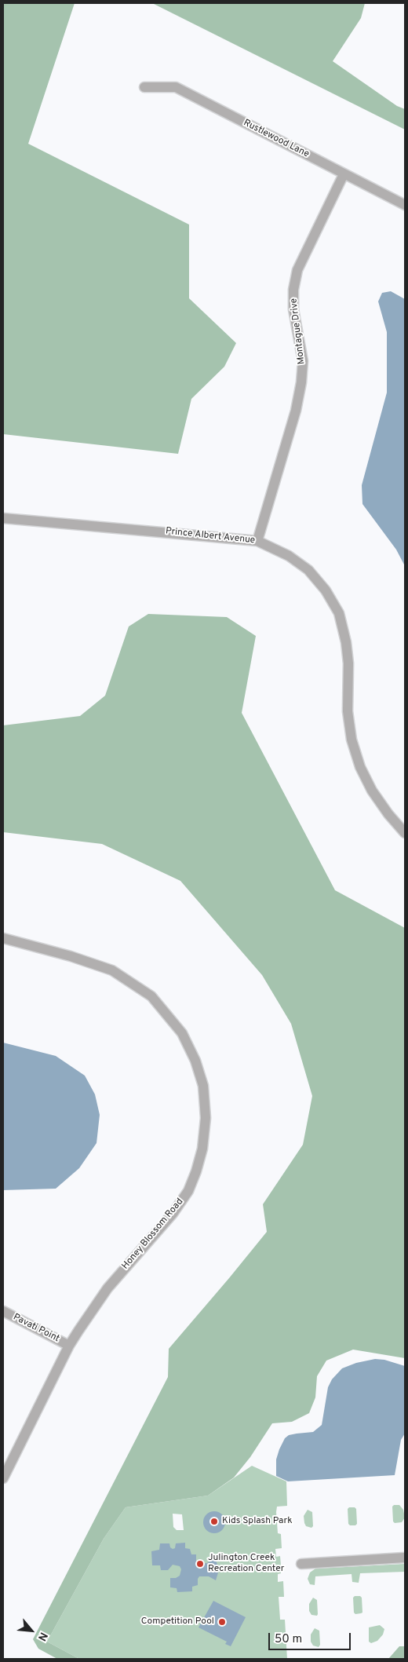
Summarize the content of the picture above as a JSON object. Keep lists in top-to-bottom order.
{
  "streets": {
    "street": [
      "Rustlewood Lane",
      "Montague Drive",
      "Prince Albert Avenue",
      "Honey Blossom Road",
      "Pavati Point"
    ]
  },
  "crossings": [
    ["Rustlewood Lane", "Montague Drive"],
    ["Montague Drive", "Prince Albert Avenue"],
    ["Honey Blossom Road", "Pavati Point"]
  ],
  "places": ["Kids Splash Park", "Julington Creek Recreation Center", "Competition Pool"],
  "scale_bar": "50 m",
  "north": "bottom right"
}
